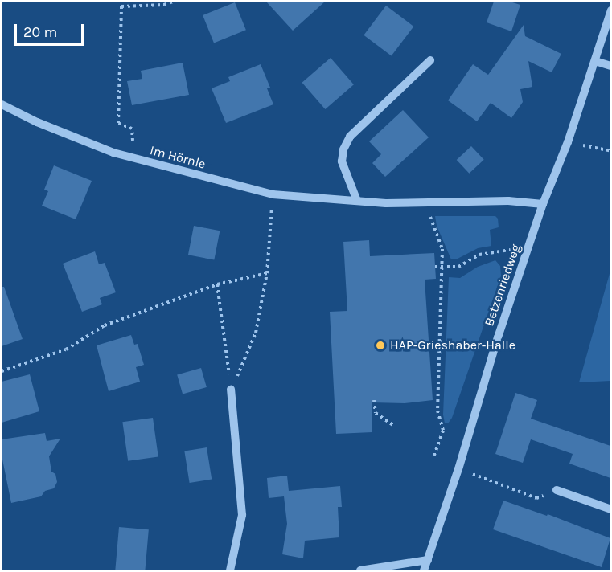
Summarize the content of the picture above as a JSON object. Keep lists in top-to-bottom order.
{
  "streets": {
    "street": ["Im Hörnle", "Betzenriedweg"]
  },
  "crossings": [
    ["Im Hörnle", "Betzenriedweg"]
  ],
  "places": ["HAP-Grieshaber-Halle"],
  "scale_bar": "20 m"
}
